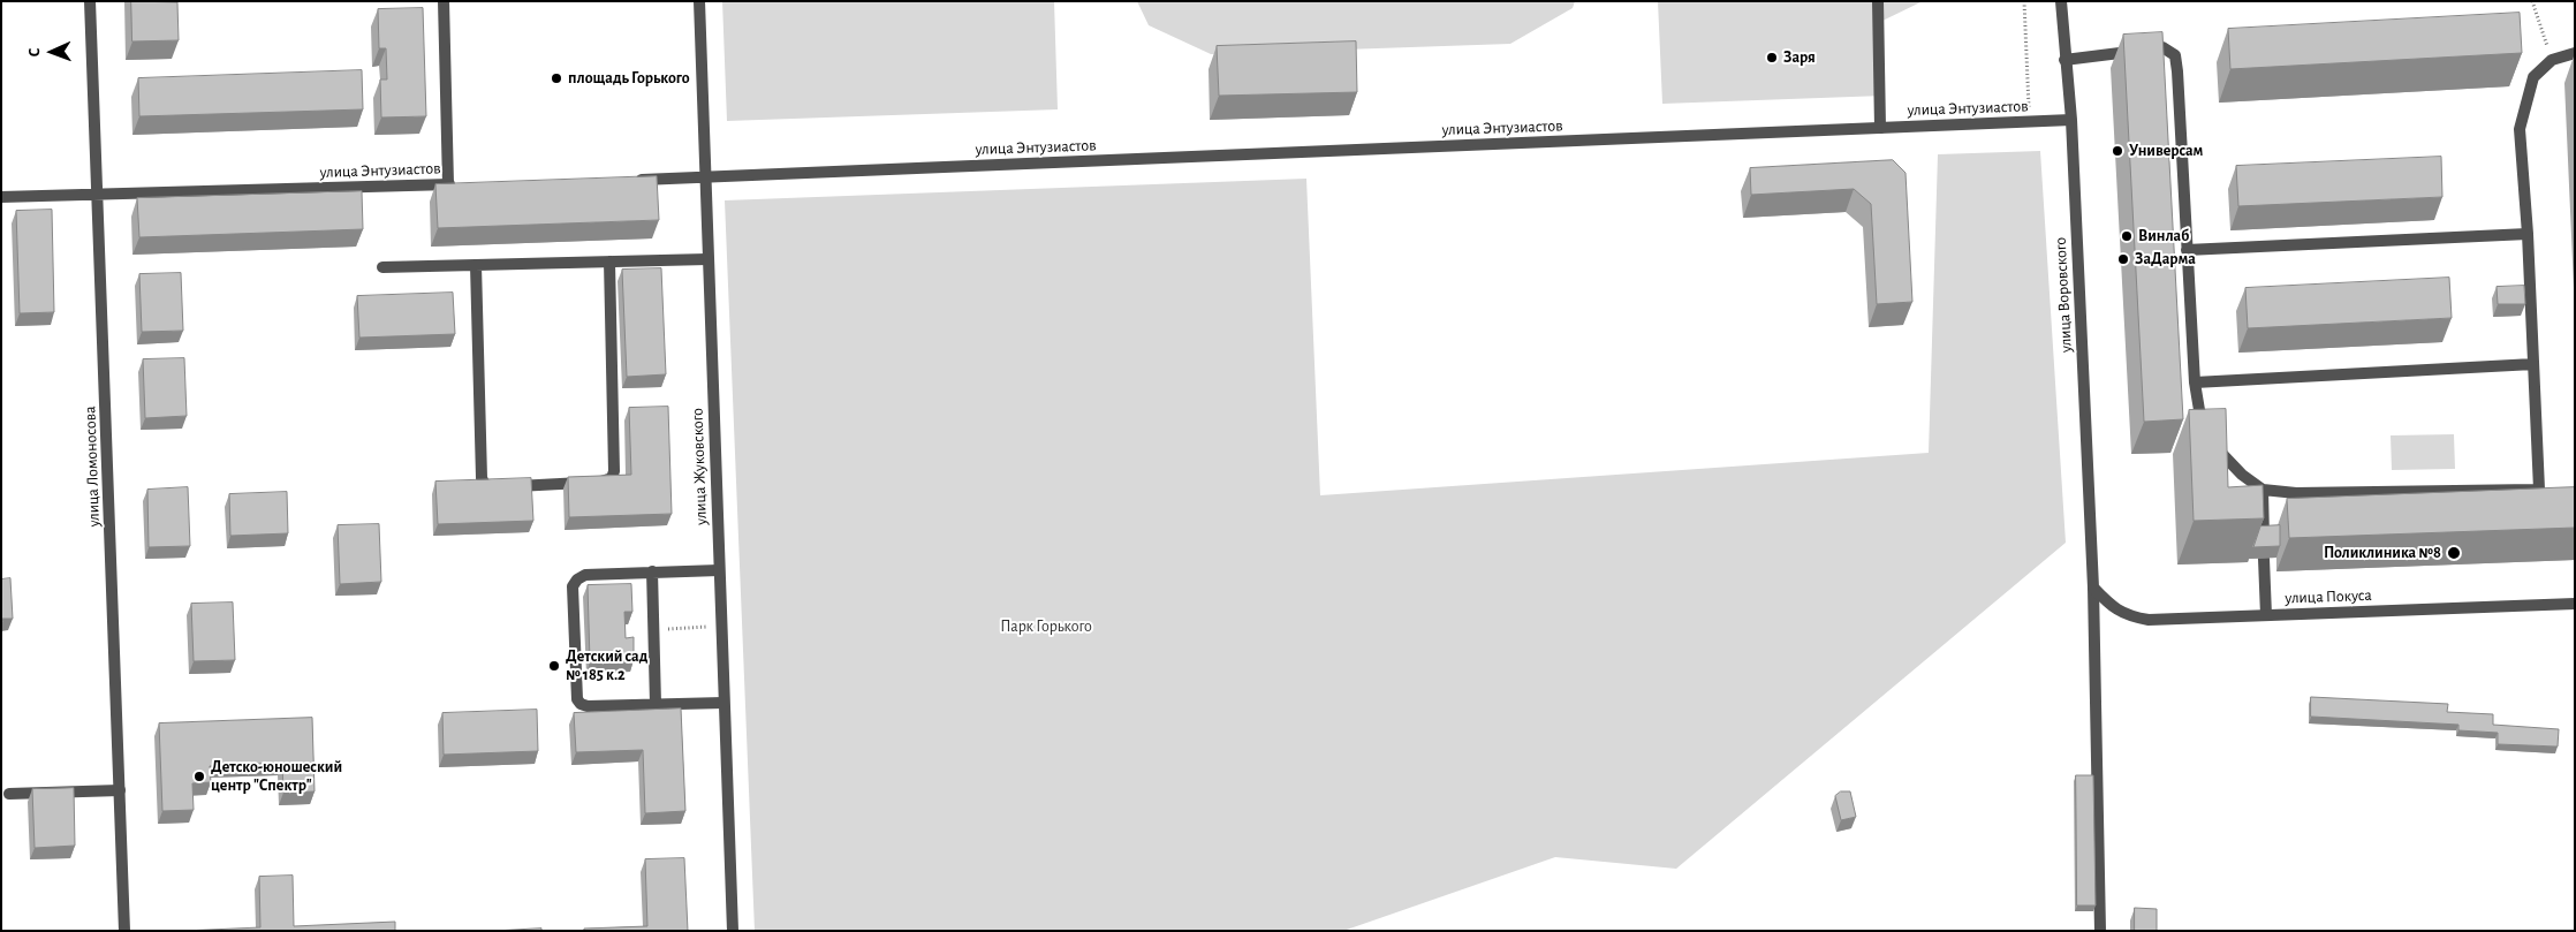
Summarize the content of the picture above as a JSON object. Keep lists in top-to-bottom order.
{
  "streets": {
    "street": [
      "улица Энтузиастов",
      "улица Воровского",
      "улица Ломоносова",
      "улица Жуковского",
      "улица Покуса"
    ]
  },
  "crossings": [
    ["улица Энтузиастов", "улица Воровского"],
    ["улица Энтузиастов", "улица Ломоносова"],
    ["улица Энтузиастов", "улица Жуковского"],
    ["улица Воровского", "улица Покуса"]
  ],
  "parks": ["Парк Горького"],
  "places": [
    "Заря",
    "площадь Горького",
    "Универсам",
    "Винлаб",
    "ЗаДарма",
    "Поликлиника №8",
    "Детский сад № 185 к.2",
    "Детско-юношеский центр \"Спектр\""
  ],
  "north": "left"
}
